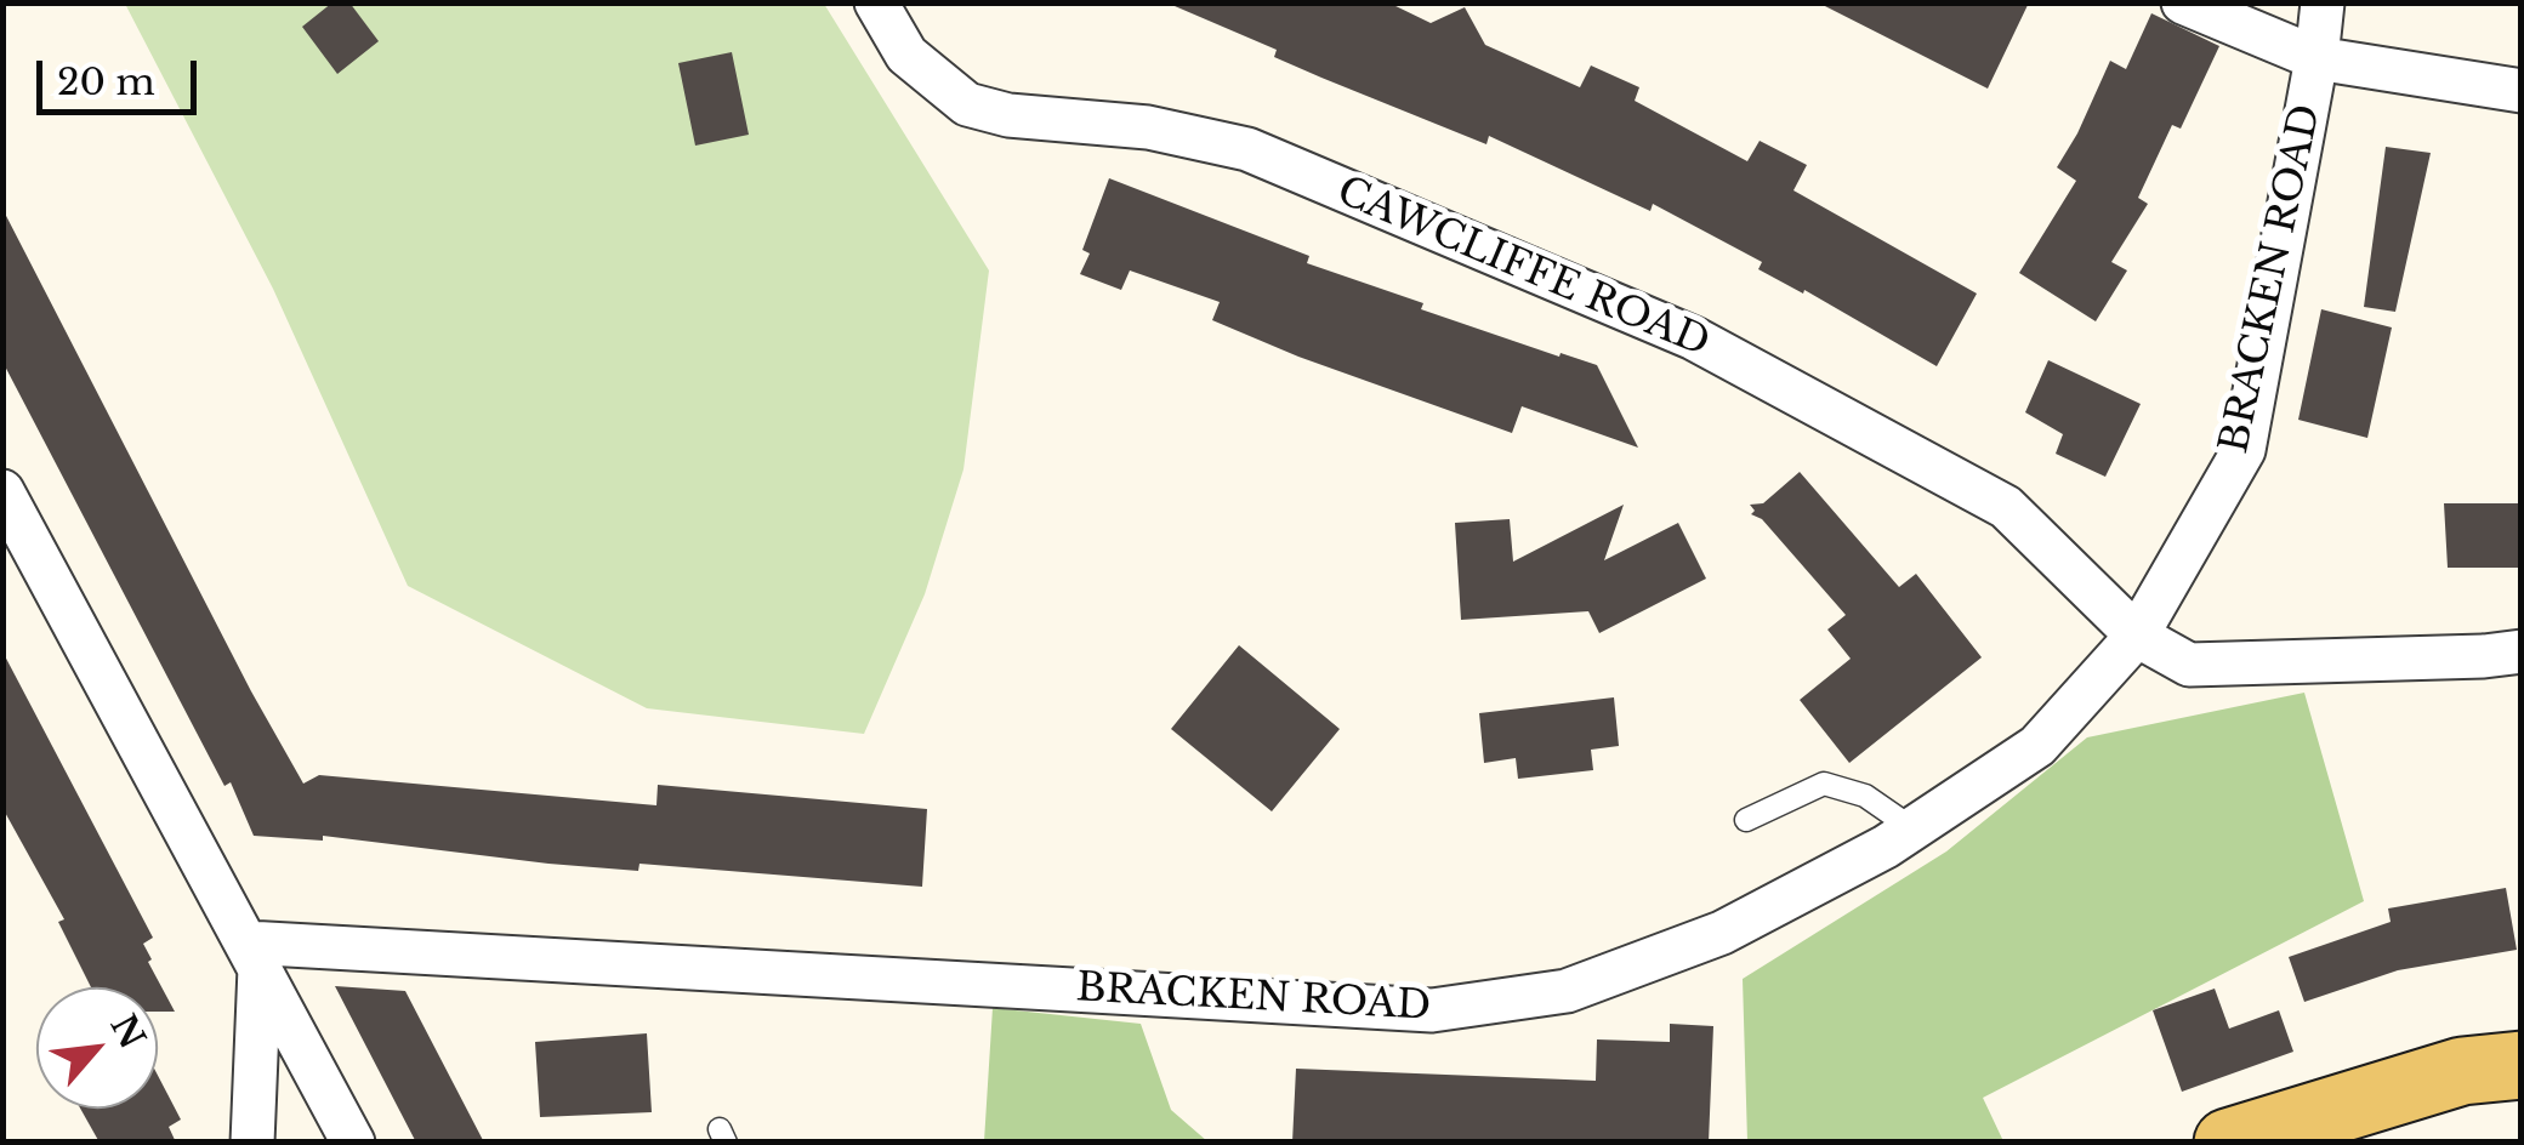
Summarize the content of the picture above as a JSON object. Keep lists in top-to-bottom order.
{
  "streets": {
    "street": ["CAWCLIFFE ROAD", "BRACKEN ROAD"]
  },
  "crossings": [
    ["CAWCLIFFE ROAD", "BRACKEN ROAD"]
  ],
  "scale_bar": "20 m",
  "north": "top right"
}
